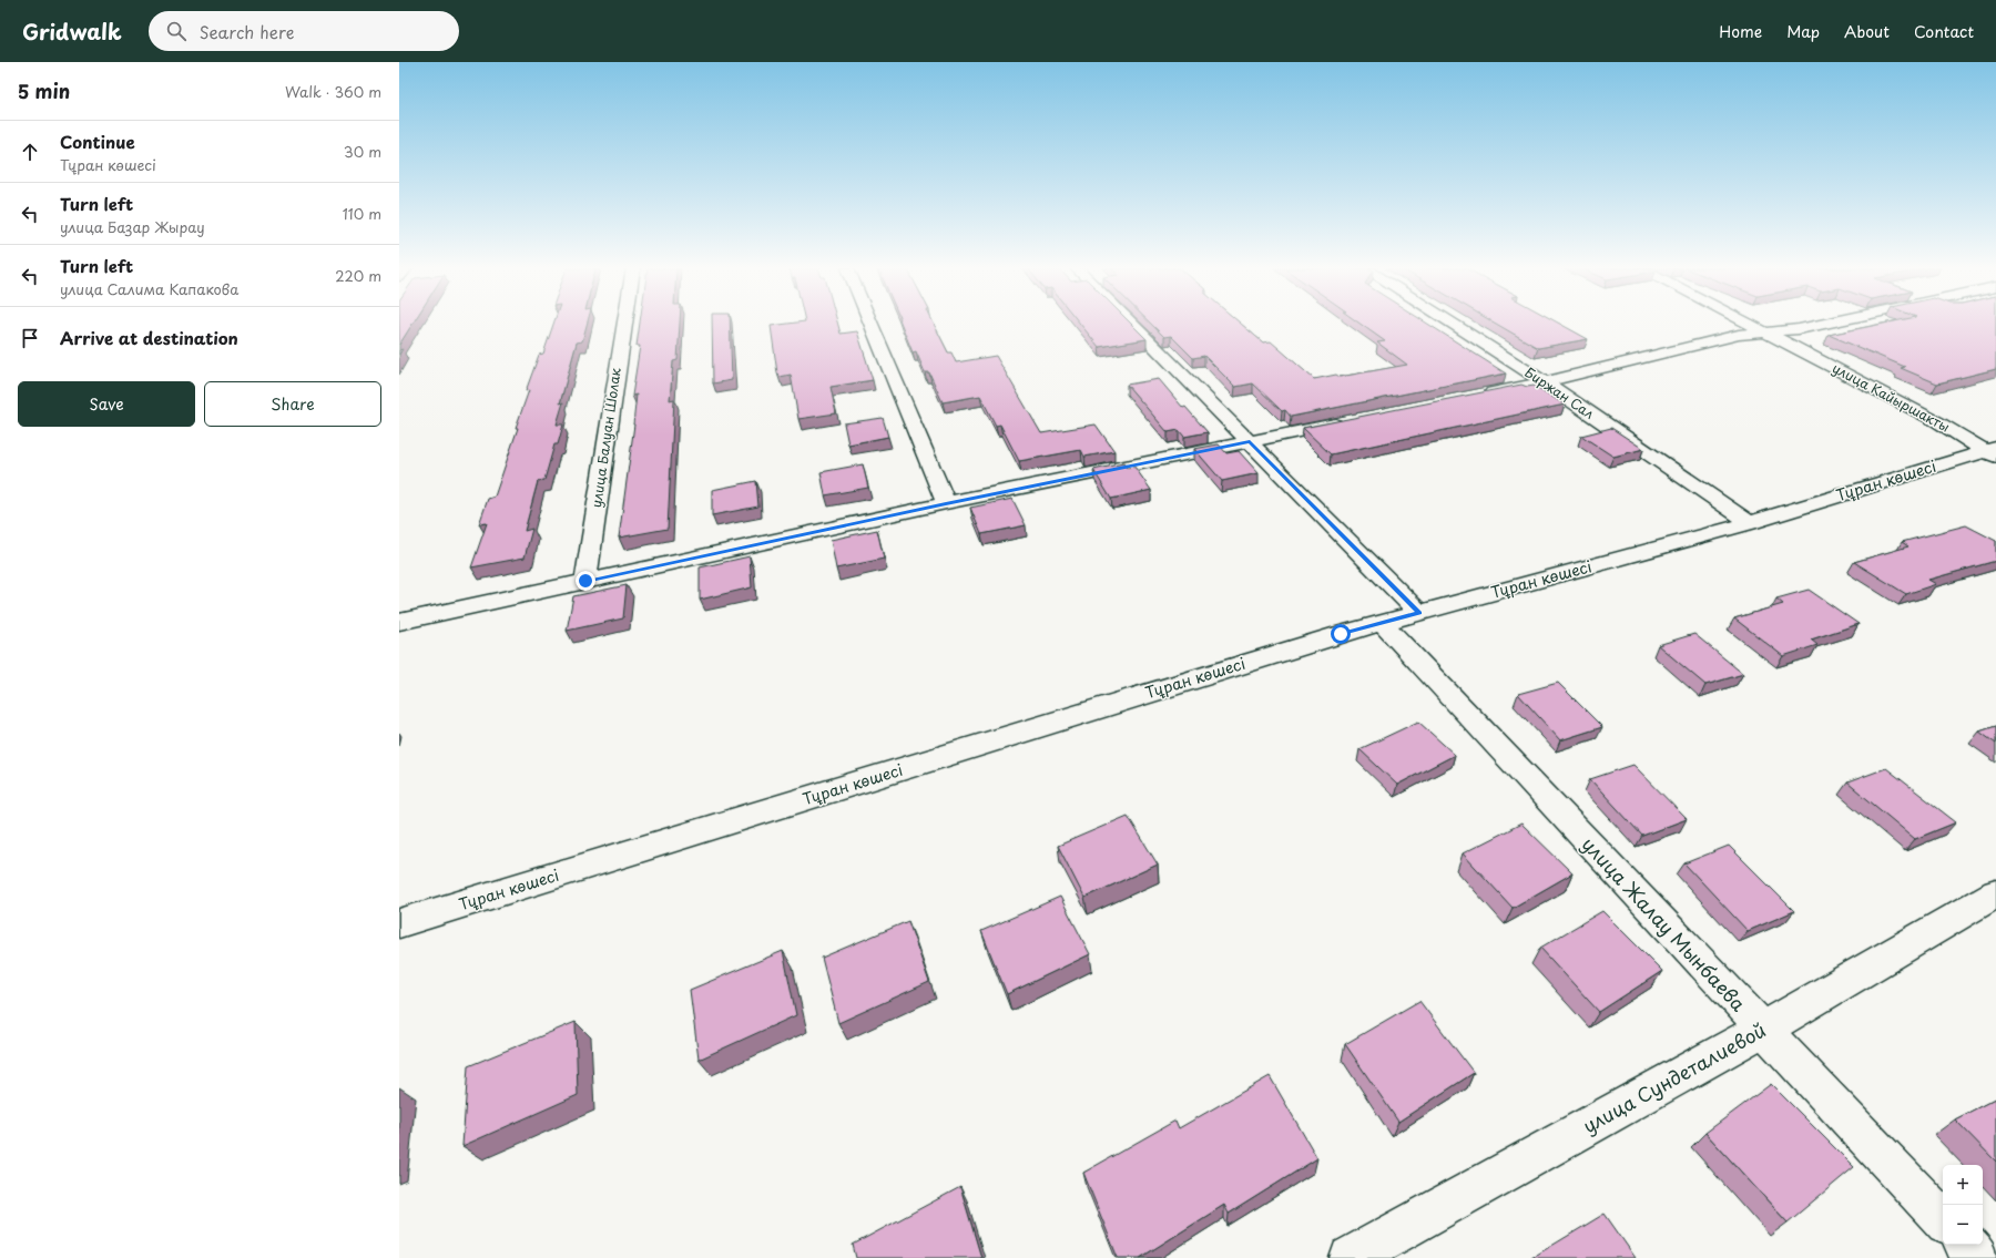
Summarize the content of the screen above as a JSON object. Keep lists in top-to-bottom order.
{
  "streets": {
    "street": [
      "Биржан Сал",
      "улица Кайыршакты",
      "улица Балуан Шолак",
      "Тұран көшесі",
      "улица Жалау Мынбаева",
      "улица Сундеталиевой"
    ]
  },
  "crossings": [
    ["Биржан Сал", "Тұран көшесі"],
    ["улица Кайыршакты", "Тұран көшесі"],
    ["Тұран көшесі", "улица Жалау Мынбаева"],
    ["улица Жалау Мынбаева", "улица Сундеталиевой"]
  ],
  "page": {
    "header": "Gridwalk",
    "search": "Search here",
    "nav": [
      "Home",
      "Map",
      "About",
      "Contact"
    ],
    "heading": ["5 min", "Walk · 360 m"],
    "list": [
      ["Continue", "Тұран көшесі", "30 m"],
      ["Turn left", "улица Базар Жырау", "110 m"],
      ["Turn left", "улица Салима Капакова", "220 m"],
      "Arrive at destination"
    ],
    "buttons": ["Save", "Share"],
    "map_buttons": ["+", "−"]
  }
}
